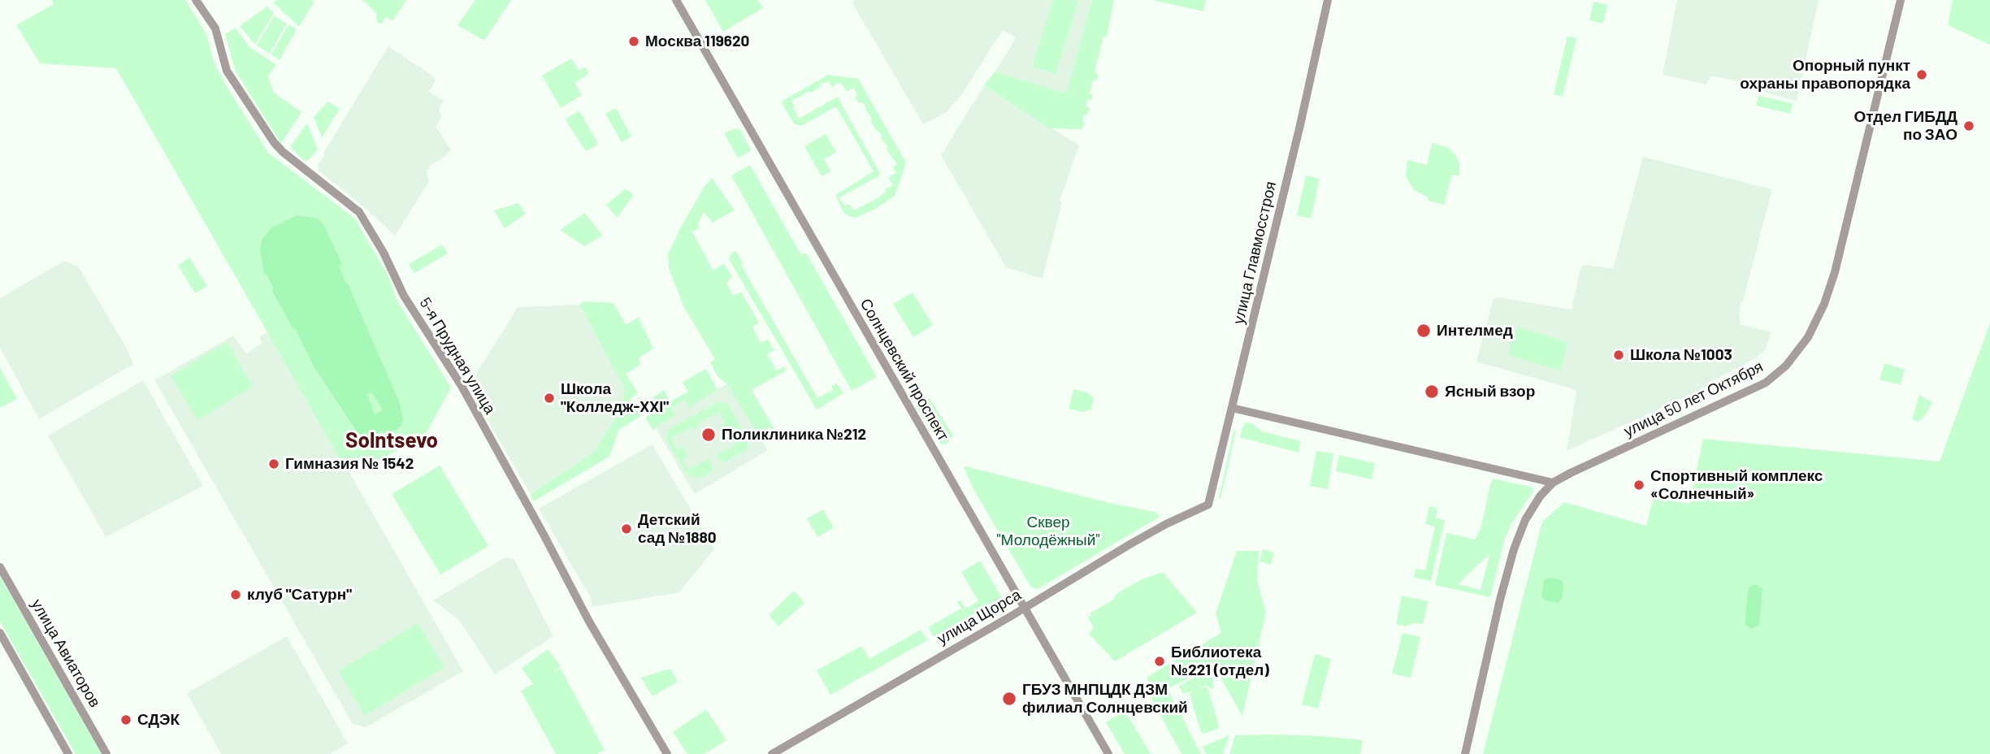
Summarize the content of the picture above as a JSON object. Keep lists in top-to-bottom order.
{
  "streets": {
    "street": [
      "улица Главмосстроя",
      "5-я Прудная улица",
      "Солнцевский проспект",
      "улица 50 лет Октября",
      "улица Щорса",
      "улица Авиаторов"
    ]
  },
  "crossings": [
    ["улица Главмосстроя", "улица Щорса"],
    ["Солнцевский проспект", "улица Щорса"]
  ],
  "districts": ["Solntsevo"],
  "parks": ["Сквер \"Молодёжный\""],
  "places": [
    "Москва 119620",
    "Опорный пункт охраны правопорядка",
    "Отдел ГИБДД по ЗАО",
    "Интелмед",
    "Школа №1003",
    "Ясный взор",
    "Школа \"Колледж-XXI\"",
    "Поликлиника №212",
    "Гимназия № 1542",
    "Спортивный комплекс «Солнечный»",
    "Детский сад №1880",
    "клуб \"Сатурн\"",
    "Библиотека №221 (отдел)",
    "ГБУЗ МНПЦДК ДЗМ филиал Солнцевский",
    "СДЭК"
  ]
}
